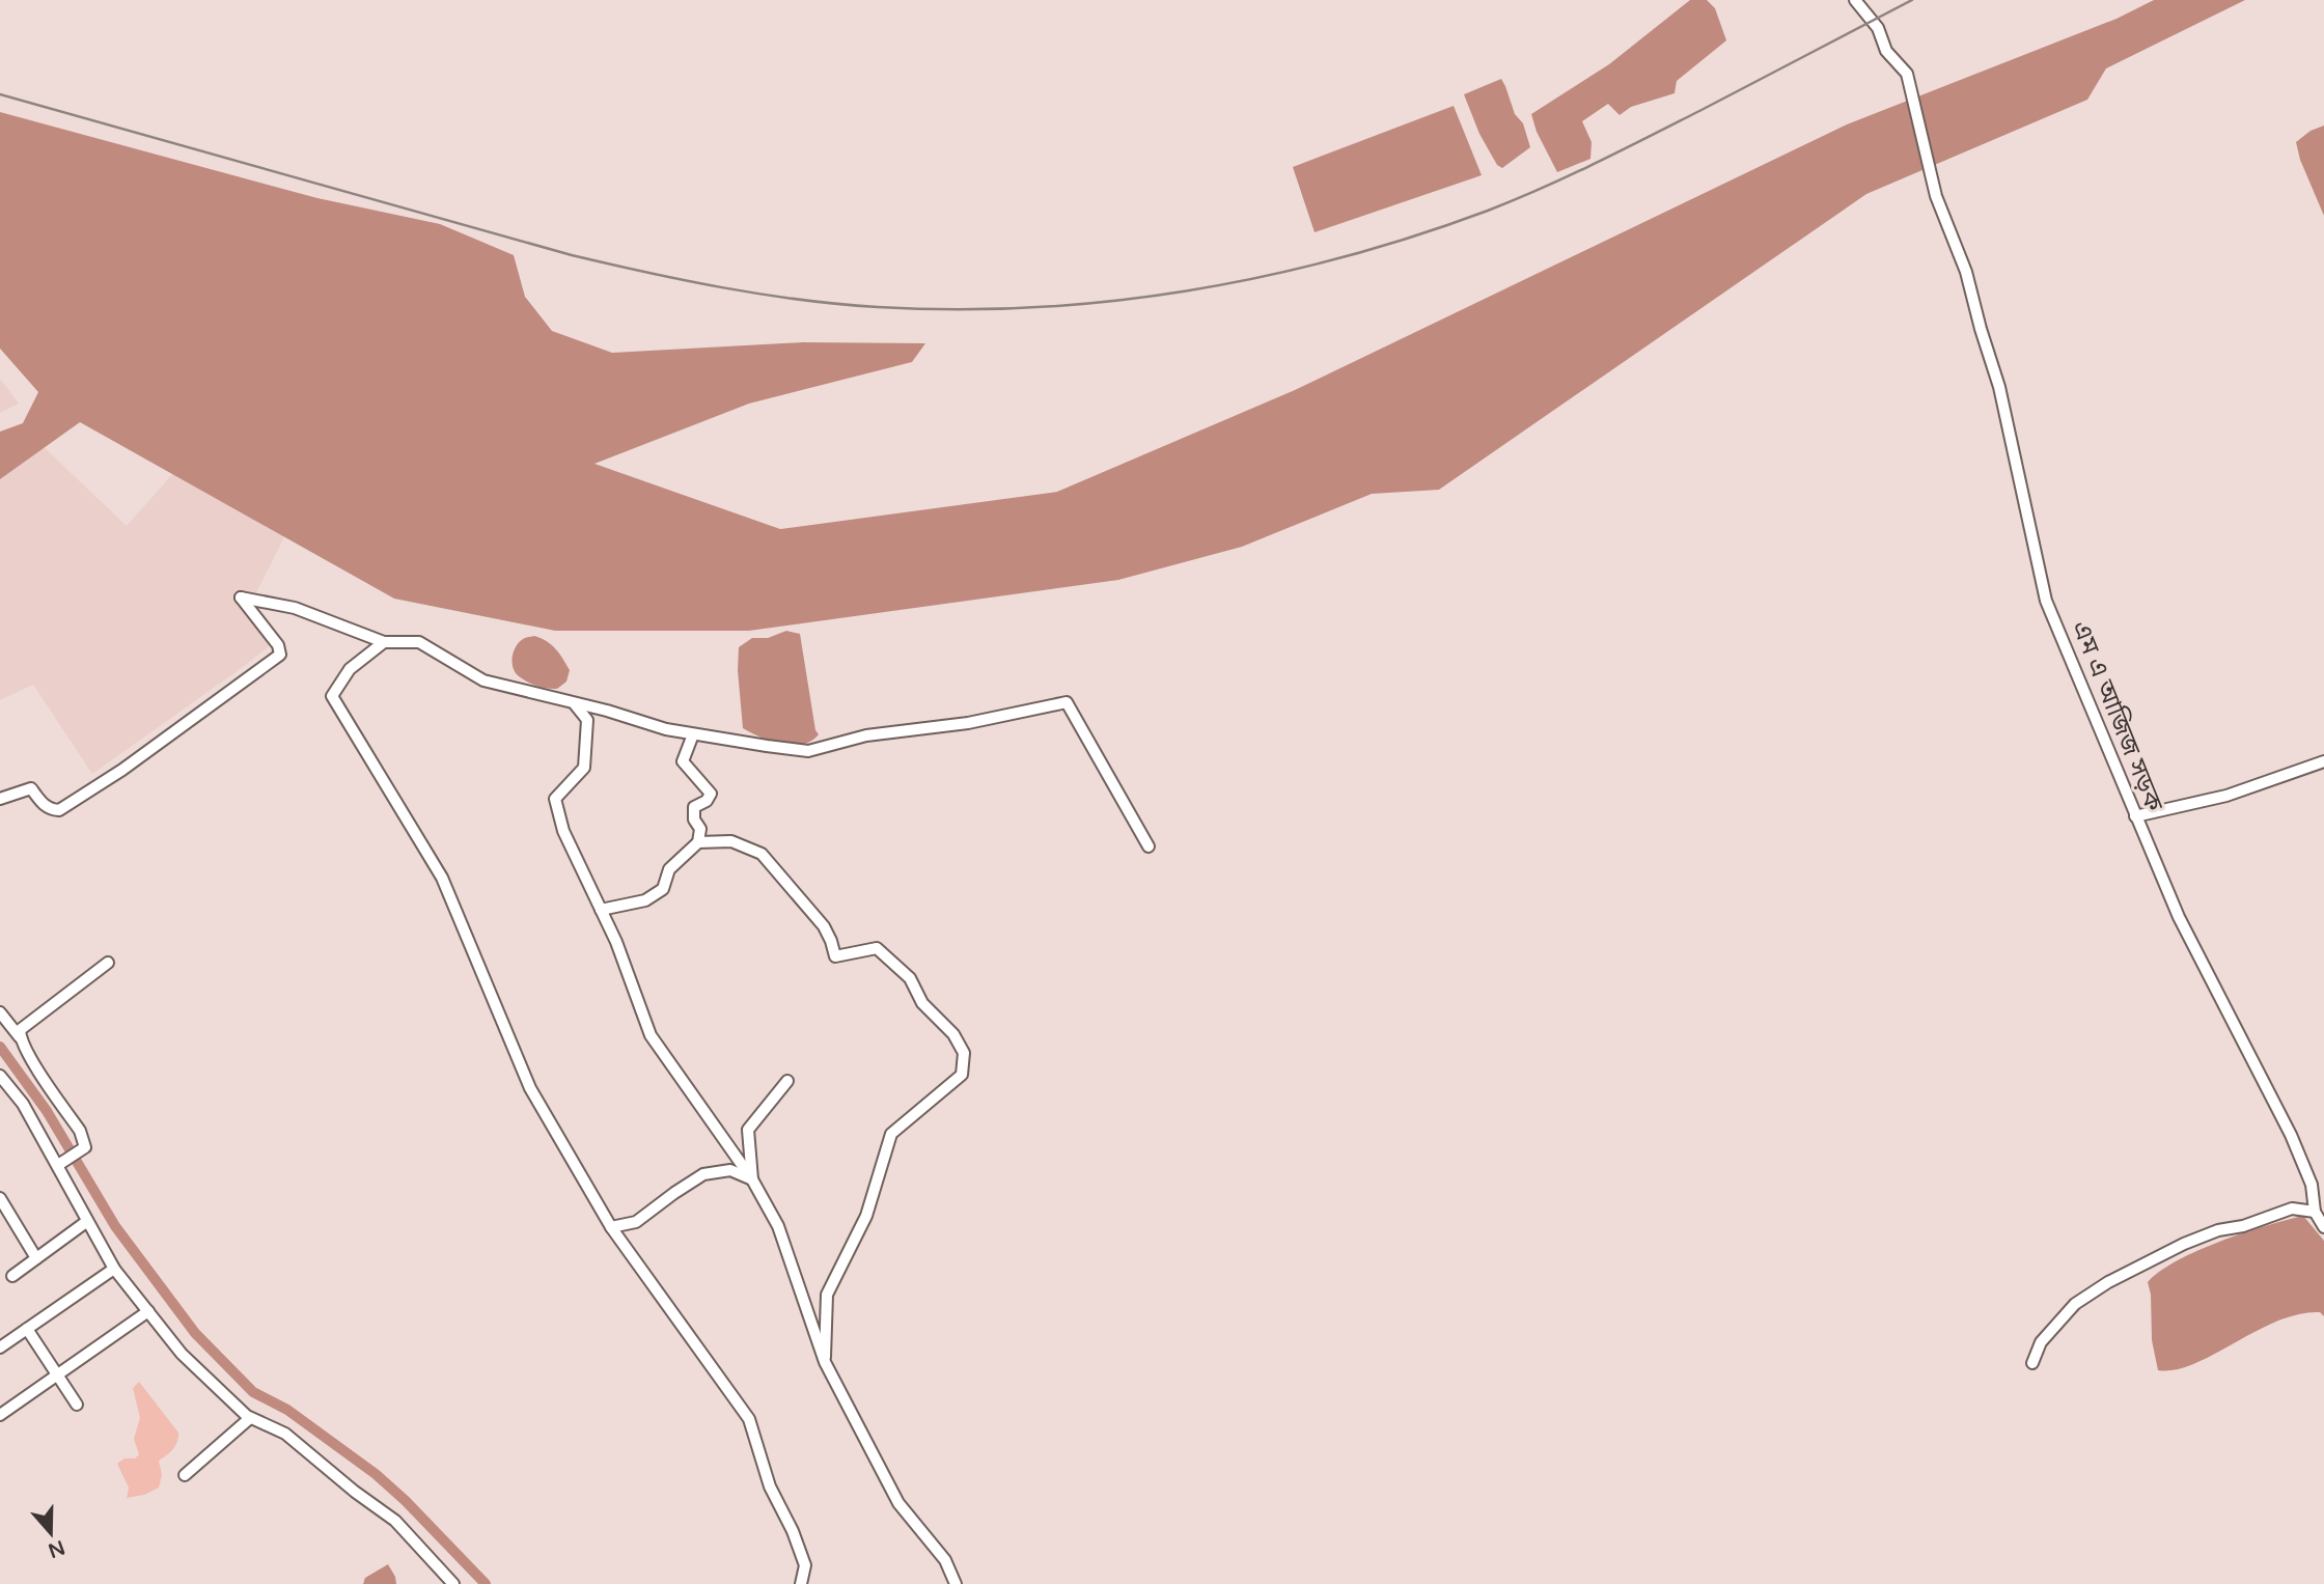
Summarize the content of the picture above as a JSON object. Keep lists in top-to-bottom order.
{
  "streets": {
    "street": ["এম এ আজিজ সড়ক"]
  },
  "north": "bottom"
}
